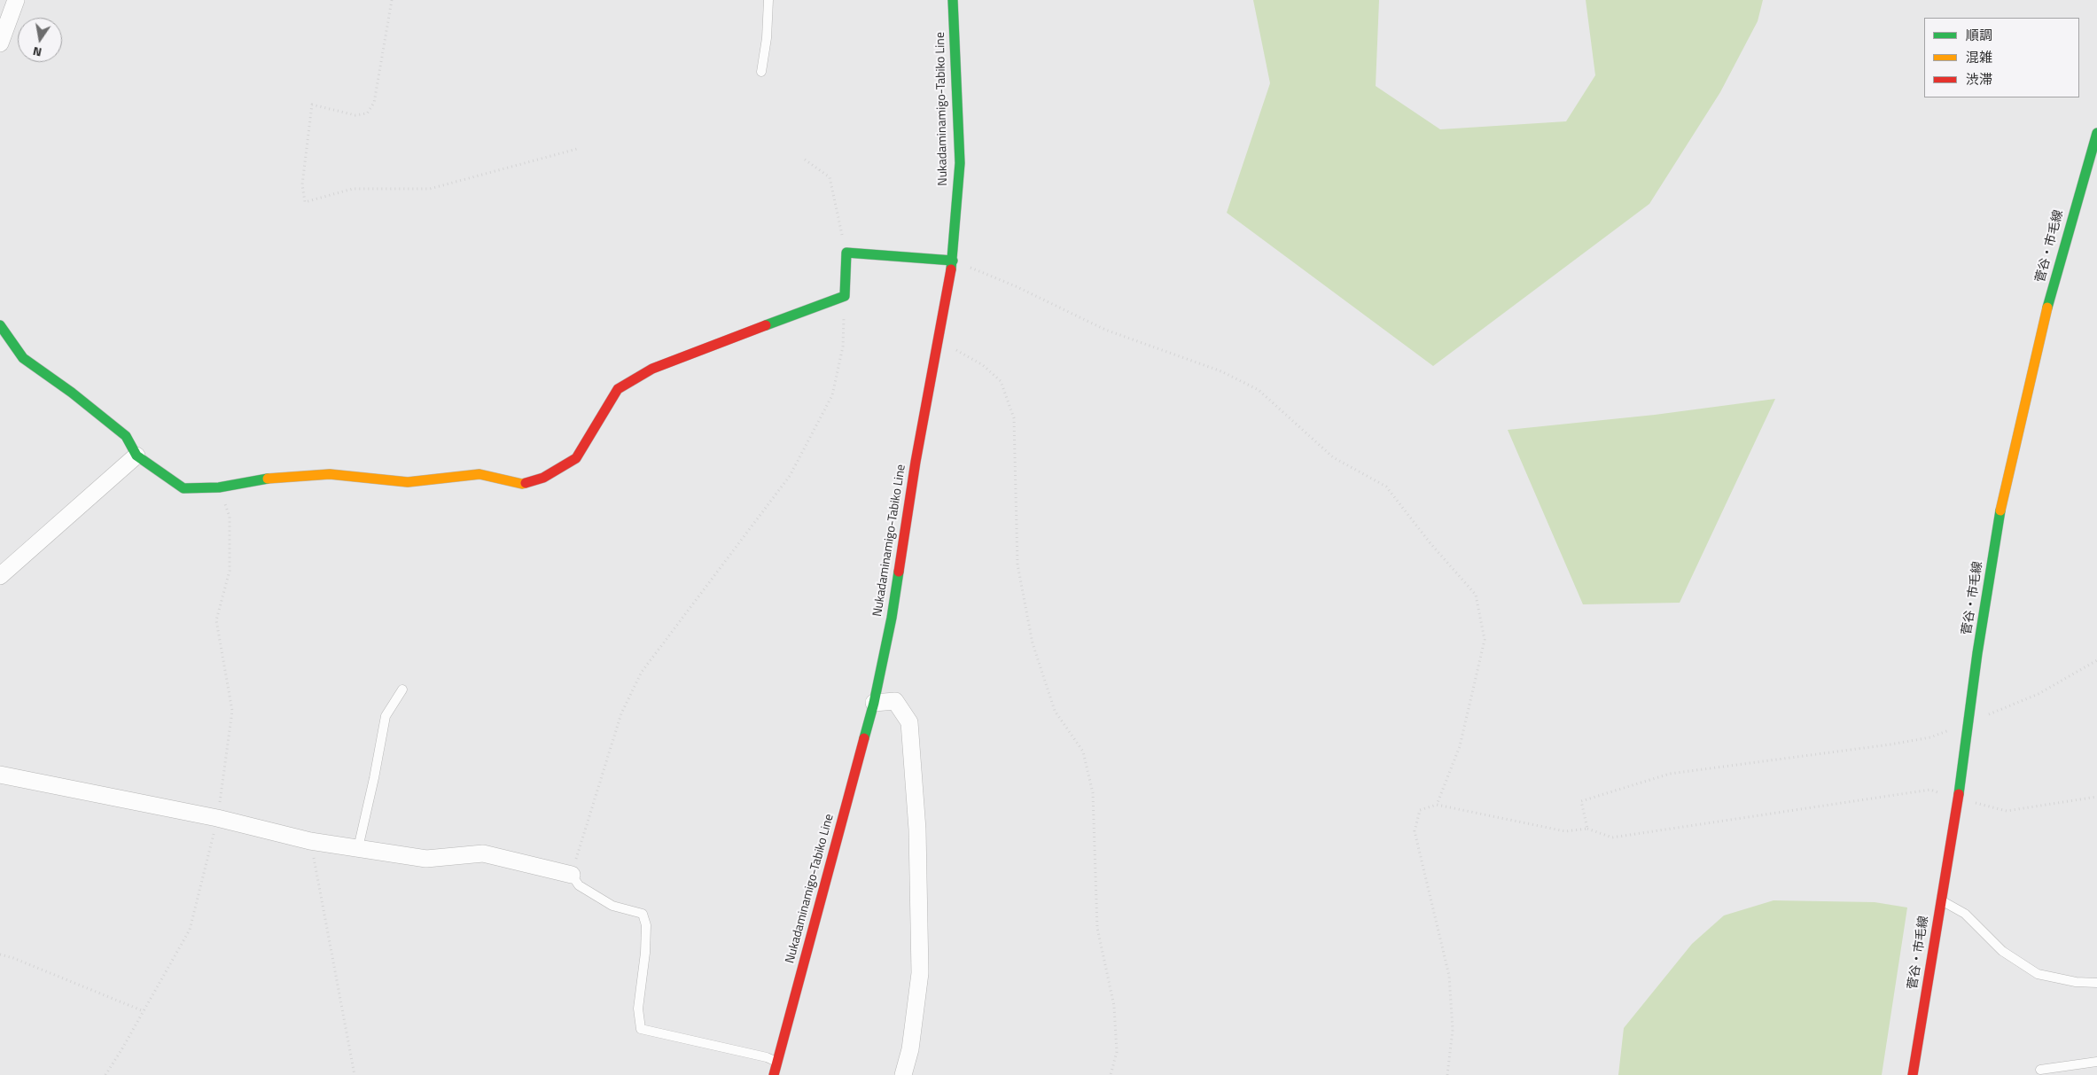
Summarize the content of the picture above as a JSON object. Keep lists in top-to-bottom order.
{
  "streets": {
    "street": ["Nukadaminamigo-Tabiko Line", "菅谷・市毛線"]
  },
  "legend": ["順調", "混雑", "渋滞"],
  "north": "bottom"
}
